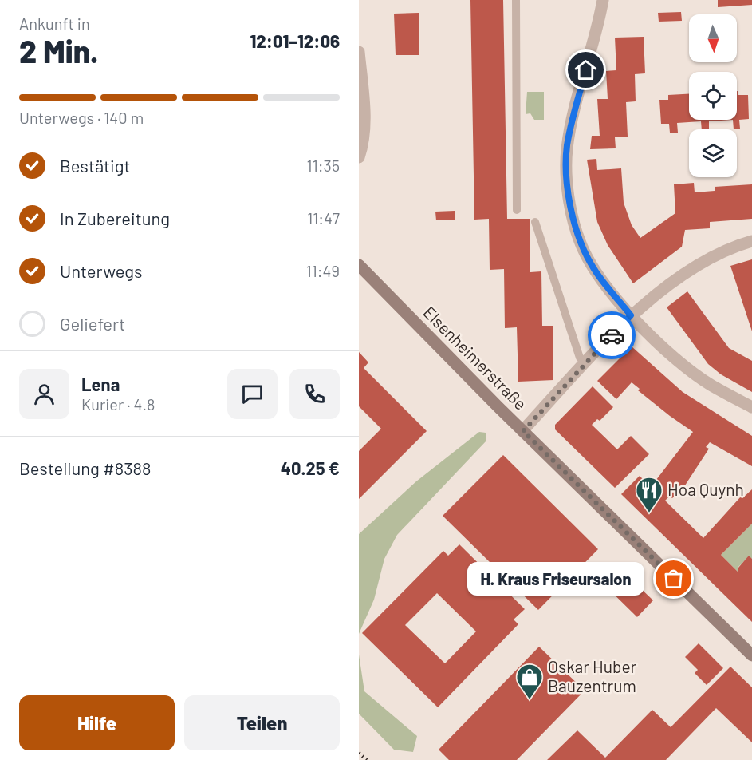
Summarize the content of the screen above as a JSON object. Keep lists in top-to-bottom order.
{
  "streets": {
    "main road": ["Elsenheimerstraße"]
  },
  "places": {
    "restaurant": ["Hoa Quynh"],
    "other": ["H. Kraus Friseursalon"],
    "shop": ["Oskar Huber Bauzentrum"]
  },
  "north": "bottom",
  "page": {
    "heading": ["2 Min.", "Ankunft in", "12:01–12:06"],
    "panel": [
      "Lena",
      "Kurier · 4.8",
      "Bestellung #8388",
      "40.25 €"
    ],
    "bar": "Unterwegs · 140 m",
    "list": [
      ["Bestätigt", "11:35"],
      ["In Zubereitung", "11:47"],
      ["Unterwegs", "11:49"],
      "Geliefert"
    ],
    "bubble": "H. Kraus Friseursalon",
    "buttons": ["Hilfe", "Teilen"]
  }
}
